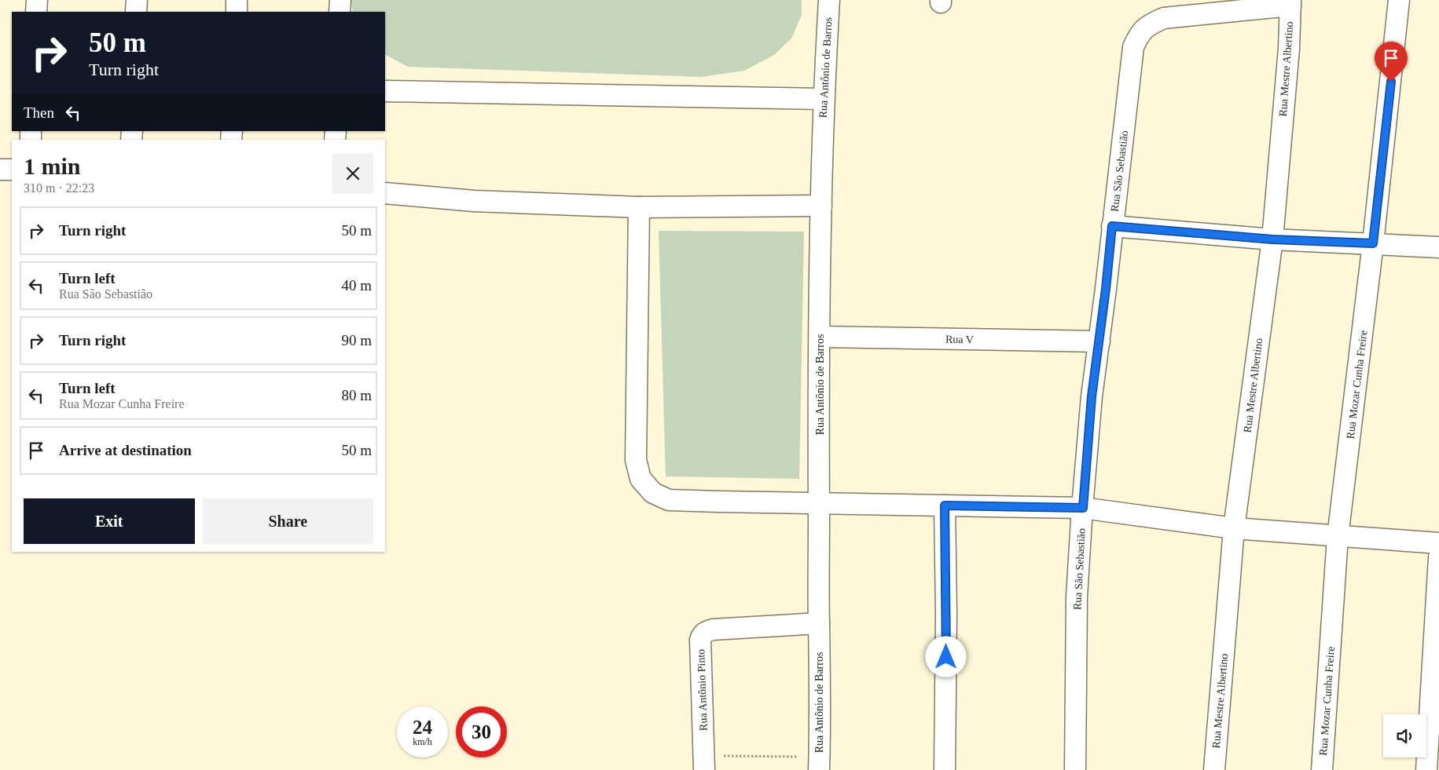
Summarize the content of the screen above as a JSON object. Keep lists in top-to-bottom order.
{
  "streets": {
    "street": [
      "Rua Antônio de Barros",
      "Rua Mestre Albertino",
      "Rua São Sebastião",
      "Rua V",
      "Rua Mozar Cunha Freire",
      "Rua Antônio Pinto"
    ]
  },
  "crossings": [
    ["Rua Antônio de Barros", "Rua V"],
    ["Rua Antônio de Barros", "Rua Antônio Pinto"],
    ["Rua Mestre Albertino", "Rua São Sebastião"],
    ["Rua São Sebastião", "Rua V"]
  ],
  "page": {
    "turn": ["50 m", "Turn right"],
    "then": "Then",
    "heading": ["1 min", "310 m · 22:23"],
    "list": [
      {
        "name": "Turn right",
        "value": "50 m"
      },
      {
        "name": "Turn left",
        "note": "Rua São Sebastião",
        "value": "40 m"
      },
      {
        "name": "Turn right",
        "value": "90 m"
      },
      {
        "name": "Turn left",
        "note": "Rua Mozar Cunha Freire",
        "value": "80 m"
      },
      {
        "name": "Arrive at destination",
        "value": "50 m"
      }
    ],
    "buttons": ["Exit", "Share"],
    "speed": "24 km/h",
    "limit": "30"
  }
}
